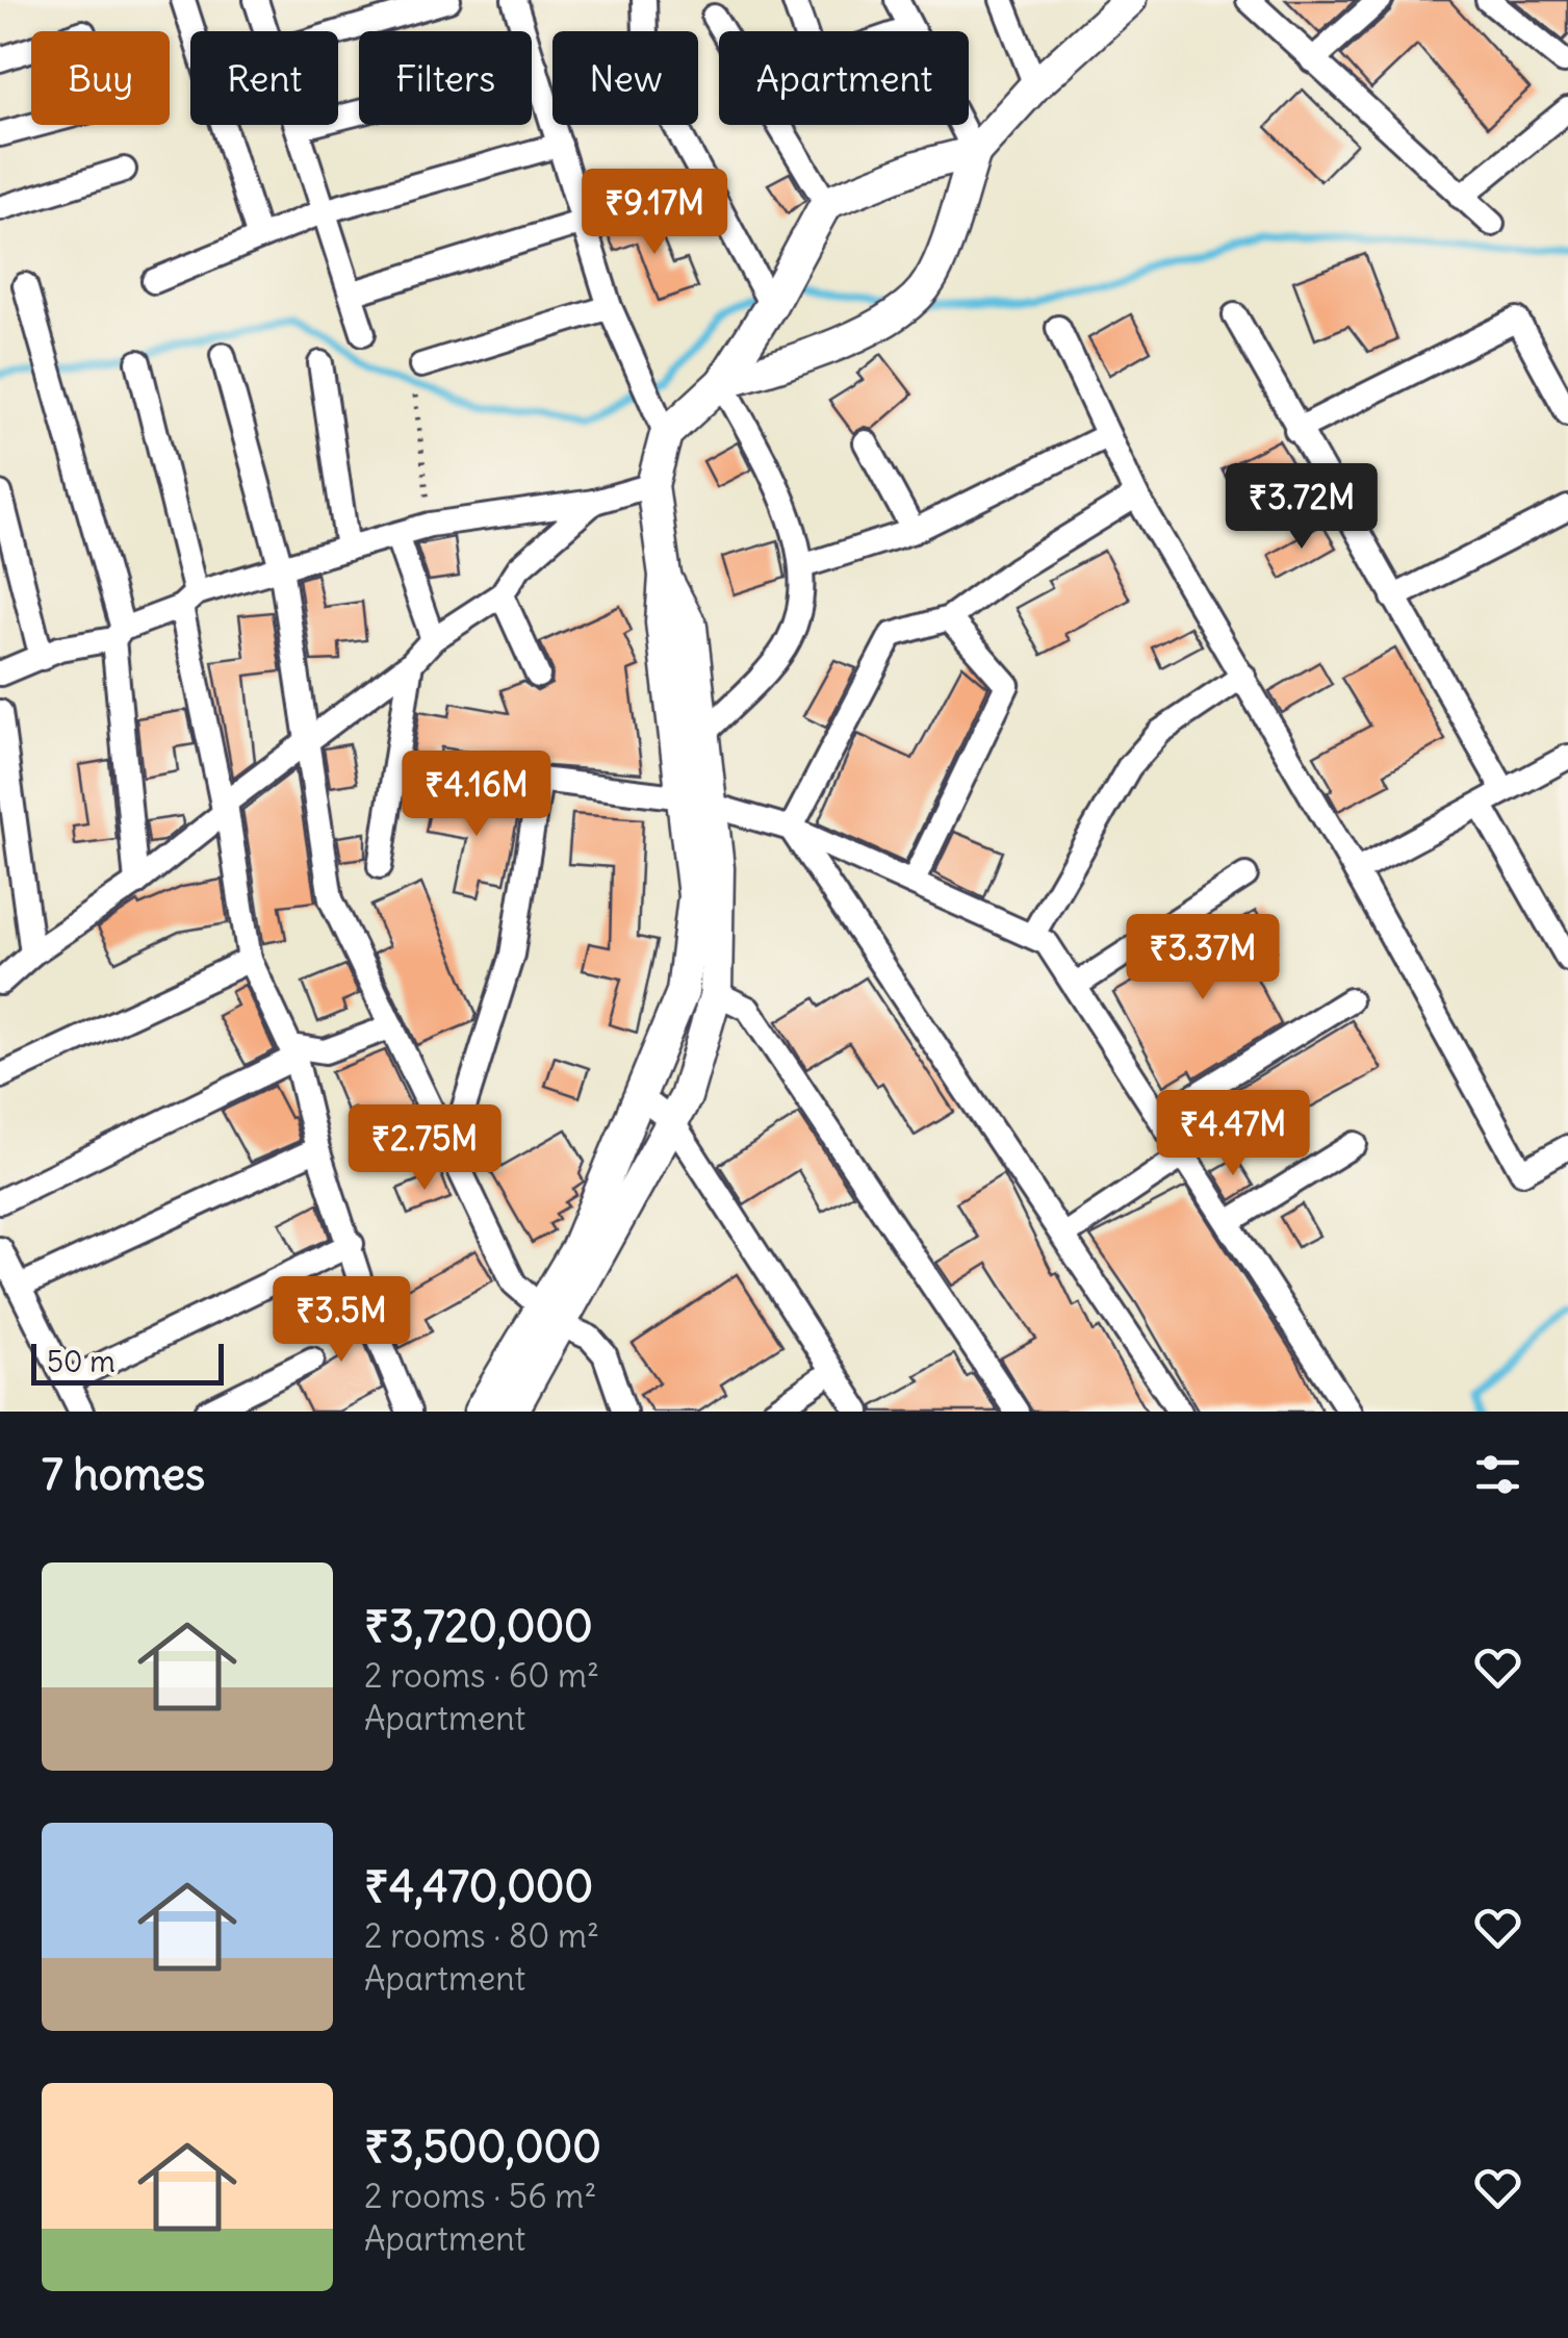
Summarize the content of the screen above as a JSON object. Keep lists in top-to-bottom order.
{
  "scale_bar": "50 m",
  "page": {
    "chip": [
      "Buy",
      "Rent",
      "Filters",
      "New",
      "Apartment"
    ],
    "price": [
      "₹9.17M",
      "₹3.72M",
      "₹4.16M",
      "₹3.37M",
      "₹4.47M",
      "₹2.75M",
      "₹3.5M"
    ],
    "scale": "50 m",
    "heading": "7 homes",
    "list": [
      {
        "name": "₹3,720,000",
        "note": "2 rooms · 60 m² · Apartment"
      },
      {
        "name": "₹4,470,000",
        "note": "2 rooms · 80 m² · Apartment"
      },
      {
        "name": "₹3,500,000",
        "note": "2 rooms · 56 m² · Apartment"
      }
    ]
  }
}
